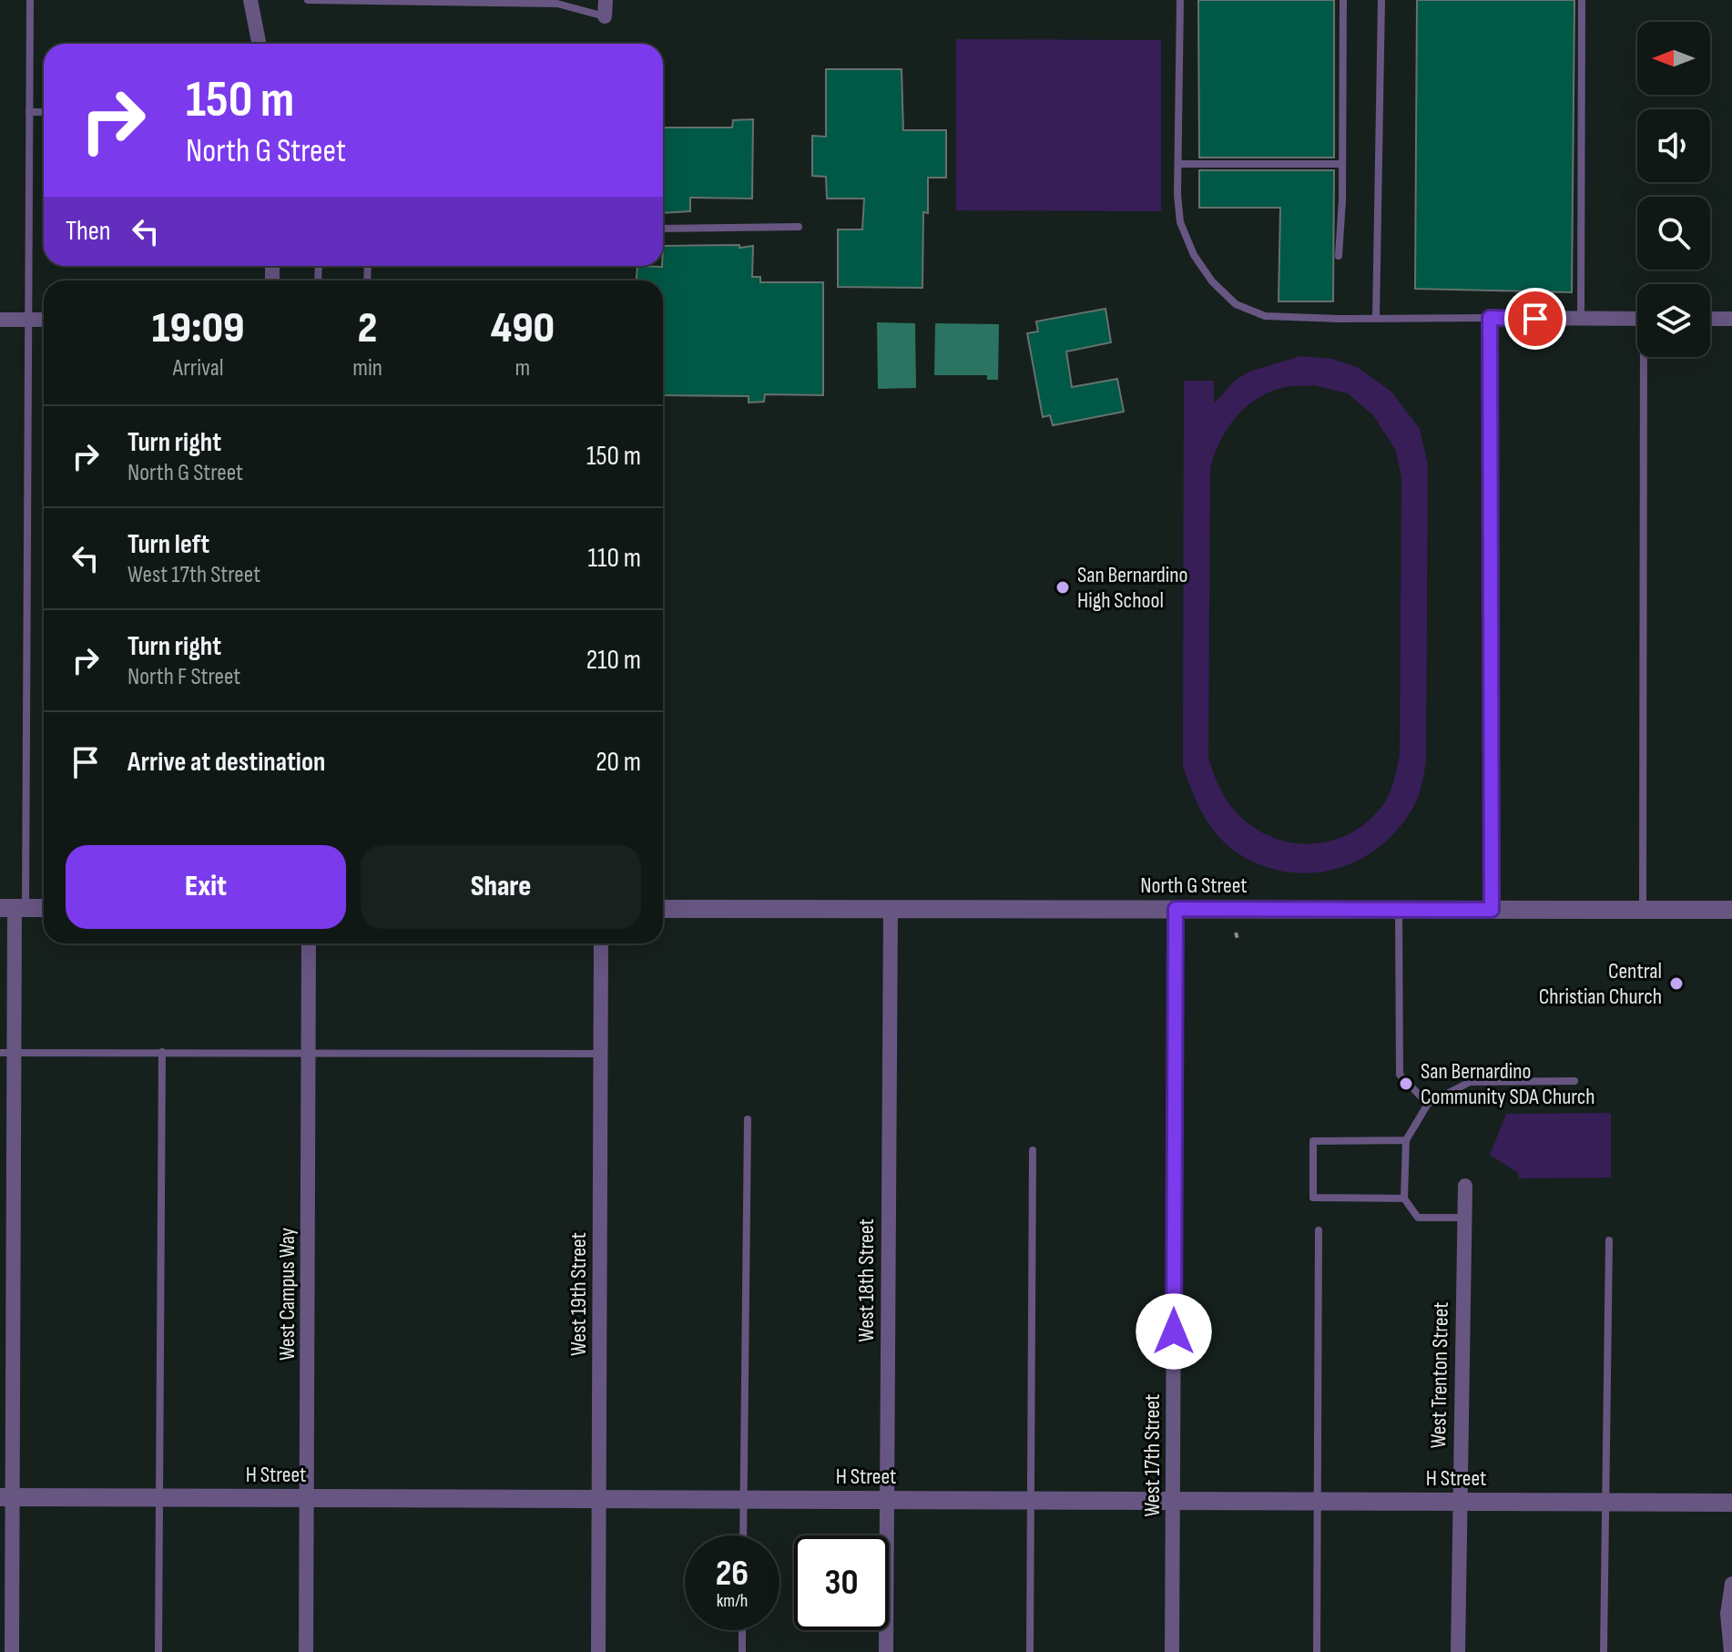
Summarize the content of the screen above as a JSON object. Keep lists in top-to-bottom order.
{
  "streets": {
    "street": [
      "North G Street",
      "West 18th Street",
      "West Campus Way",
      "West 19th Street",
      "West Trenton Street",
      "West 17th Street",
      "H Street"
    ]
  },
  "crossings": [
    ["North G Street", "West 18th Street"],
    ["North G Street", "West 17th Street"],
    ["West 18th Street", "H Street"],
    ["West Campus Way", "H Street"],
    ["West 19th Street", "H Street"],
    ["West Trenton Street", "H Street"],
    ["West 17th Street", "H Street"]
  ],
  "places": ["San Bernardino High School", "Central Christian Church", "San Bernardino Community SDA Church"],
  "north": "left",
  "page": {
    "turn": ["150 m", "North G Street"],
    "then": "Then",
    "eta": [
      "19:09",
      "Arrival",
      "2",
      "min",
      "490",
      "m"
    ],
    "list": [
      {
        "name": "Turn right",
        "note": "North G Street",
        "value": "150 m"
      },
      {
        "name": "Turn left",
        "note": "West 17th Street",
        "value": "110 m"
      },
      {
        "name": "Turn right",
        "note": "North F Street",
        "value": "210 m"
      },
      {
        "name": "Arrive at destination",
        "value": "20 m"
      }
    ],
    "buttons": ["Exit", "Share"],
    "speed": "26 km/h",
    "limit": "30"
  }
}
